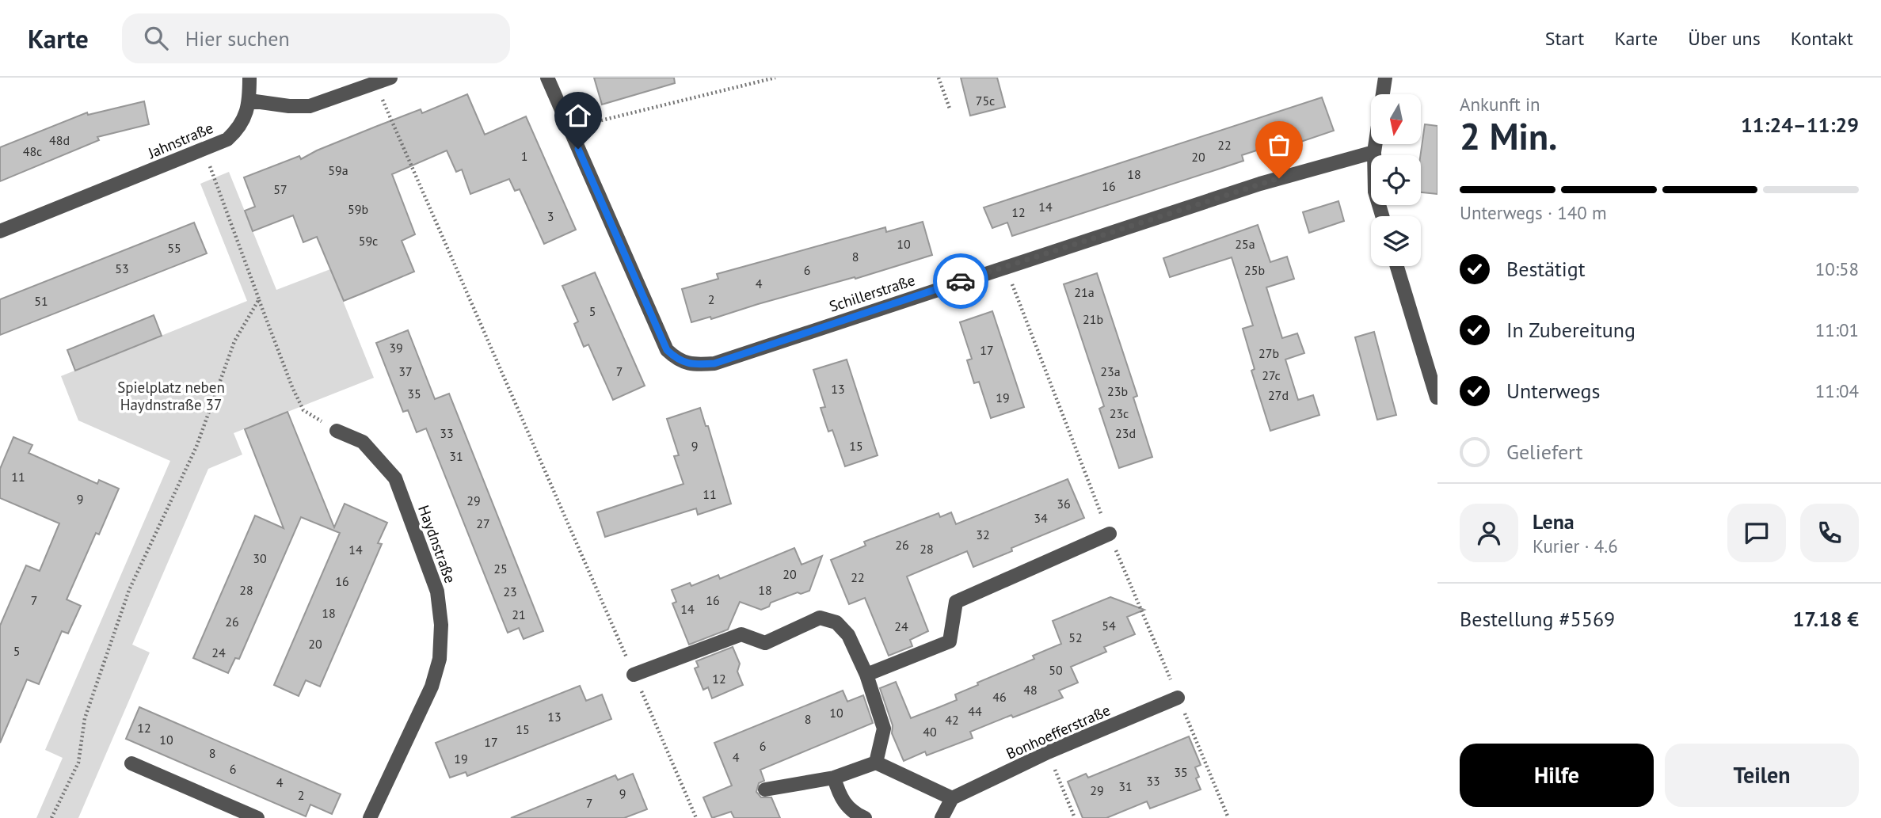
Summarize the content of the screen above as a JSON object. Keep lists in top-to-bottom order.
{
  "streets": {
    "street": [
      "Jahnstraße",
      "Schillerstraße",
      "Haydnstraße",
      "Bonhoefferstraße"
    ]
  },
  "parks": ["Spielplatz neben Haydnstraße 37"],
  "house_numbers": [
    "75c",
    "48d",
    "22",
    "48c",
    "1",
    "20",
    "59a",
    "18",
    "16",
    "57",
    "14",
    "59b",
    "12",
    "3",
    "59c",
    "10",
    "25a",
    "55",
    "8",
    "53",
    "6",
    "25b",
    "4",
    "21a",
    "2",
    "51",
    "5",
    "21b",
    "39",
    "17",
    "27b",
    "37",
    "7",
    "23a",
    "27c",
    "13",
    "23b",
    "35",
    "27d",
    "19",
    "23c",
    "33",
    "23d",
    "9",
    "15",
    "31",
    "11",
    "11",
    "9",
    "29",
    "36",
    "34",
    "27",
    "32",
    "26",
    "28",
    "14",
    "30",
    "25",
    "20",
    "22",
    "16",
    "28",
    "18",
    "23",
    "7",
    "16",
    "14",
    "18",
    "21",
    "26",
    "54",
    "24",
    "52",
    "20",
    "5",
    "24",
    "50",
    "12",
    "48",
    "46",
    "44",
    "10",
    "13",
    "8",
    "42",
    "12",
    "15",
    "40",
    "10",
    "17",
    "6",
    "8",
    "4",
    "19",
    "6",
    "35",
    "33",
    "4",
    "31",
    "29",
    "9",
    "2",
    "7"
  ],
  "north": "bottom",
  "page": {
    "header": "Karte",
    "search": "Hier suchen",
    "nav": [
      "Start",
      "Karte",
      "Über uns",
      "Kontakt"
    ],
    "heading": ["2 Min.", "Ankunft in", "11:24–11:29"],
    "panel": [
      "Lena",
      "Kurier · 4.6",
      "Bestellung #5569",
      "17.18 €"
    ],
    "bar": "Unterwegs · 140 m",
    "list": [
      ["Bestätigt", "10:58"],
      ["In Zubereitung", "11:01"],
      ["Unterwegs", "11:04"],
      "Geliefert"
    ],
    "buttons": ["Hilfe", "Teilen"]
  }
}
